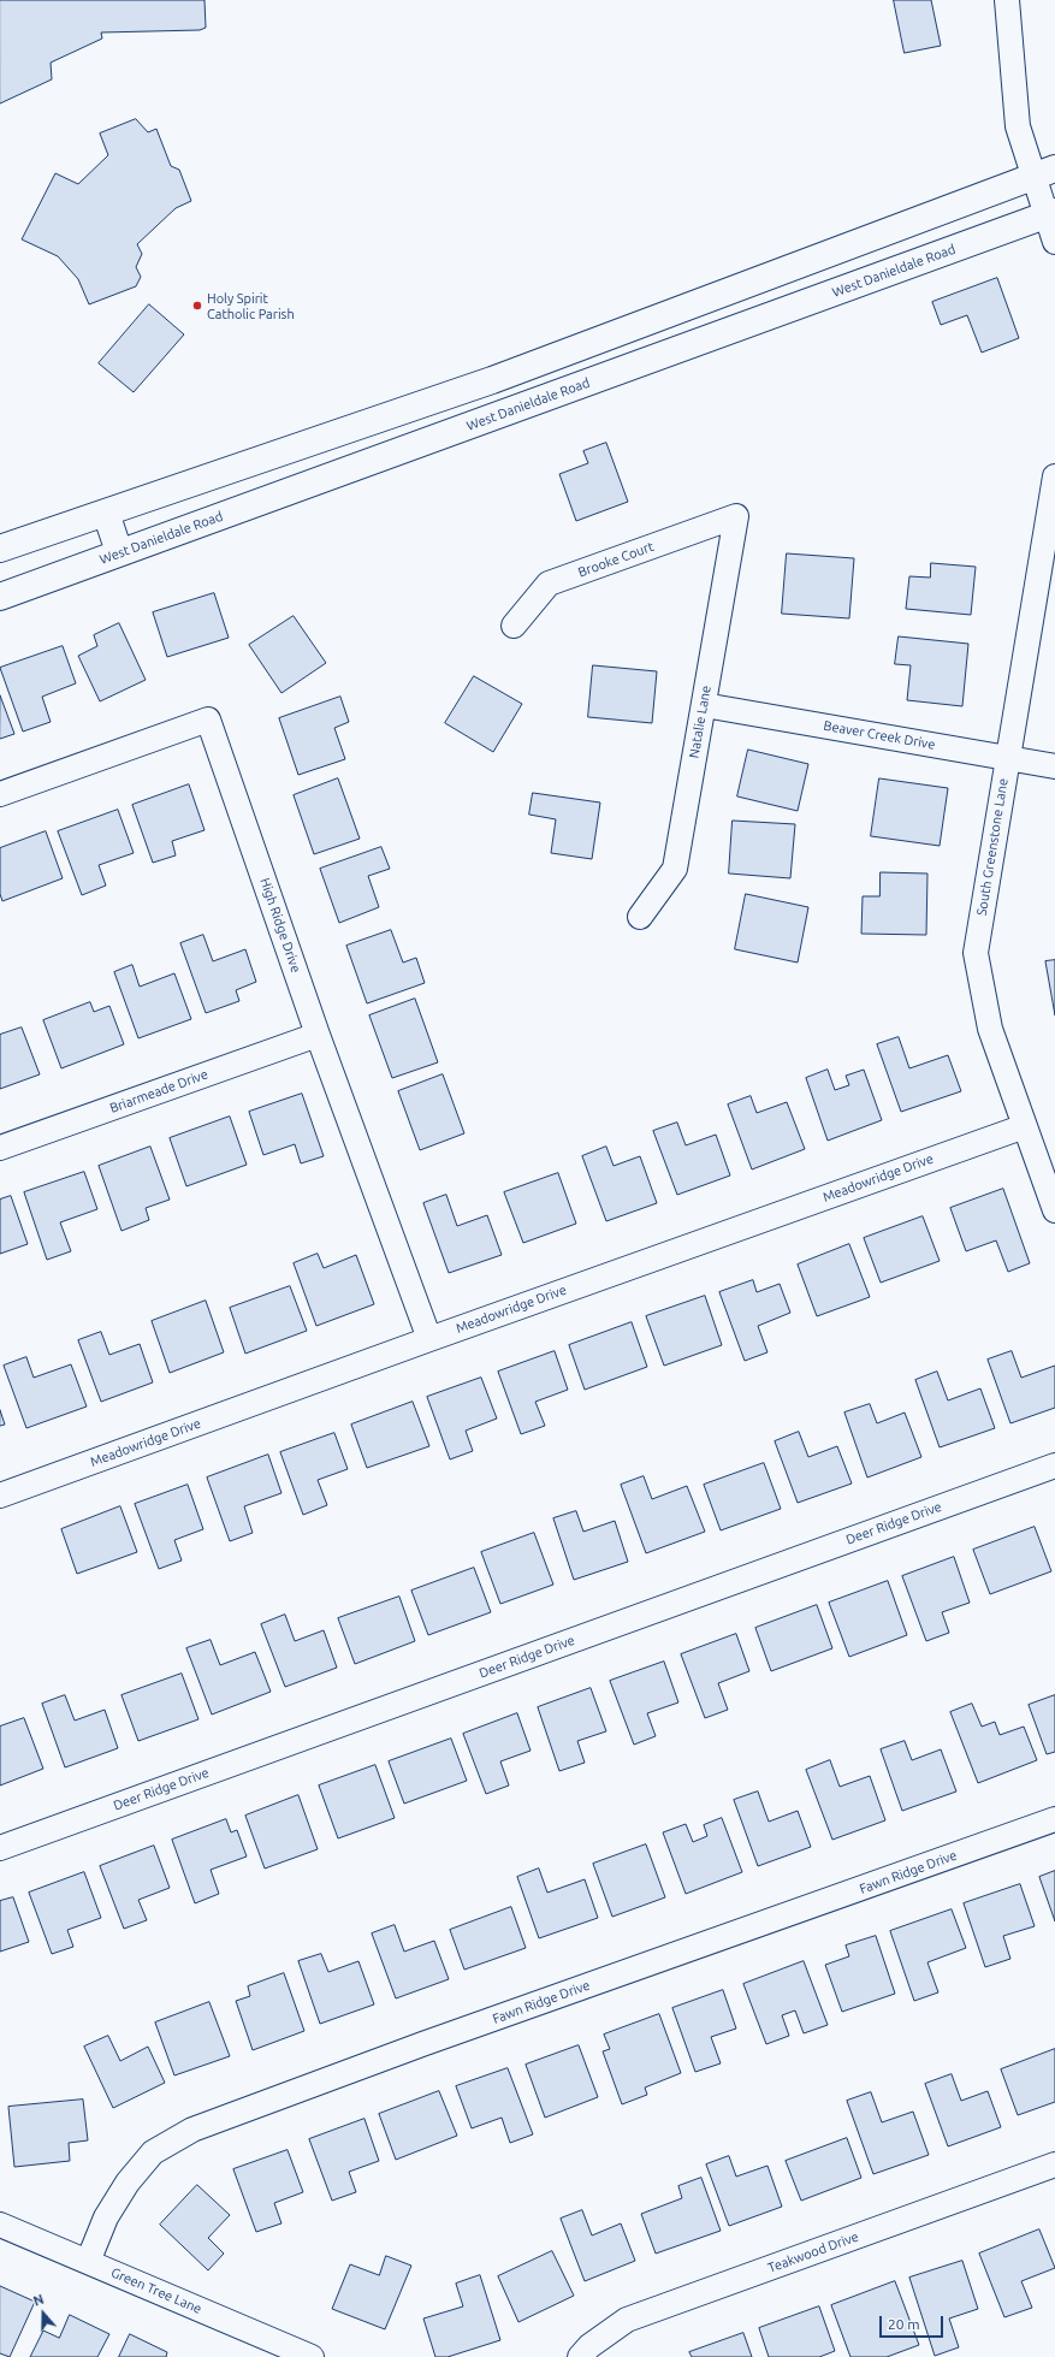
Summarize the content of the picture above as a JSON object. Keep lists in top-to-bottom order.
{
  "streets": {
    "main road": ["West Danieldale Road"],
    "street": [
      "Brooke Court",
      "Natalie Lane",
      "Beaver Creek Drive",
      "South Greenstone Lane",
      "High Ridge Drive",
      "Briarmeade Drive",
      "Meadowridge Drive",
      "Deer Ridge Drive",
      "Fawn Ridge Drive",
      "Teakwood Drive",
      "Green Tree Lane"
    ]
  },
  "crossings": [
    ["Brooke Court", "Natalie Lane"],
    ["Natalie Lane", "Beaver Creek Drive"],
    ["Beaver Creek Drive", "South Greenstone Lane"],
    ["South Greenstone Lane", "Meadowridge Drive"],
    ["High Ridge Drive", "Briarmeade Drive"],
    ["High Ridge Drive", "Meadowridge Drive"],
    ["Fawn Ridge Drive", "Green Tree Lane"]
  ],
  "places": ["Holy Spirit Catholic Parish"],
  "scale_bar": "20 m",
  "north": "top"
}
